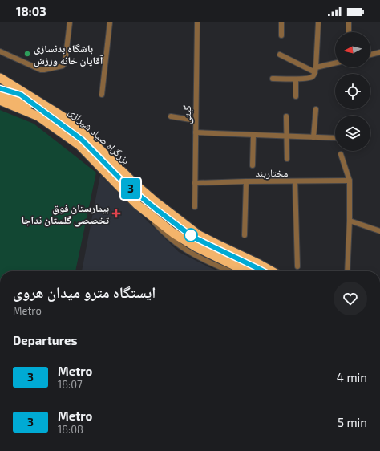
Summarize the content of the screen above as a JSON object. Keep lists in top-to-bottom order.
{
  "streets": {
    "highway": ["بزرگراه صیاد شیرازی"],
    "street": ["گیتی", "مختاربند"]
  },
  "crossings": [
    ["گیتی", "مختاربند"]
  ],
  "places": {
    "other": ["باشگاه بدنسازی آقایان خانه ورزش"],
    "health": ["بیمارستان فوق تخصصی گلستان نداجا"]
  },
  "lines": ["metro line 3"],
  "north": "left",
  "page": {
    "status": "18:03",
    "on_map": "3",
    "heading": [
      ["ایستگاه مترو میدان هروی", "Metro"],
      "Departures"
    ],
    "list": [
      {
        "mark": "3",
        "name": "Metro",
        "note": "18:07",
        "value": "4 min"
      },
      {
        "mark": "3",
        "name": "Metro",
        "note": "18:08",
        "value": "5 min"
      }
    ]
  }
}
